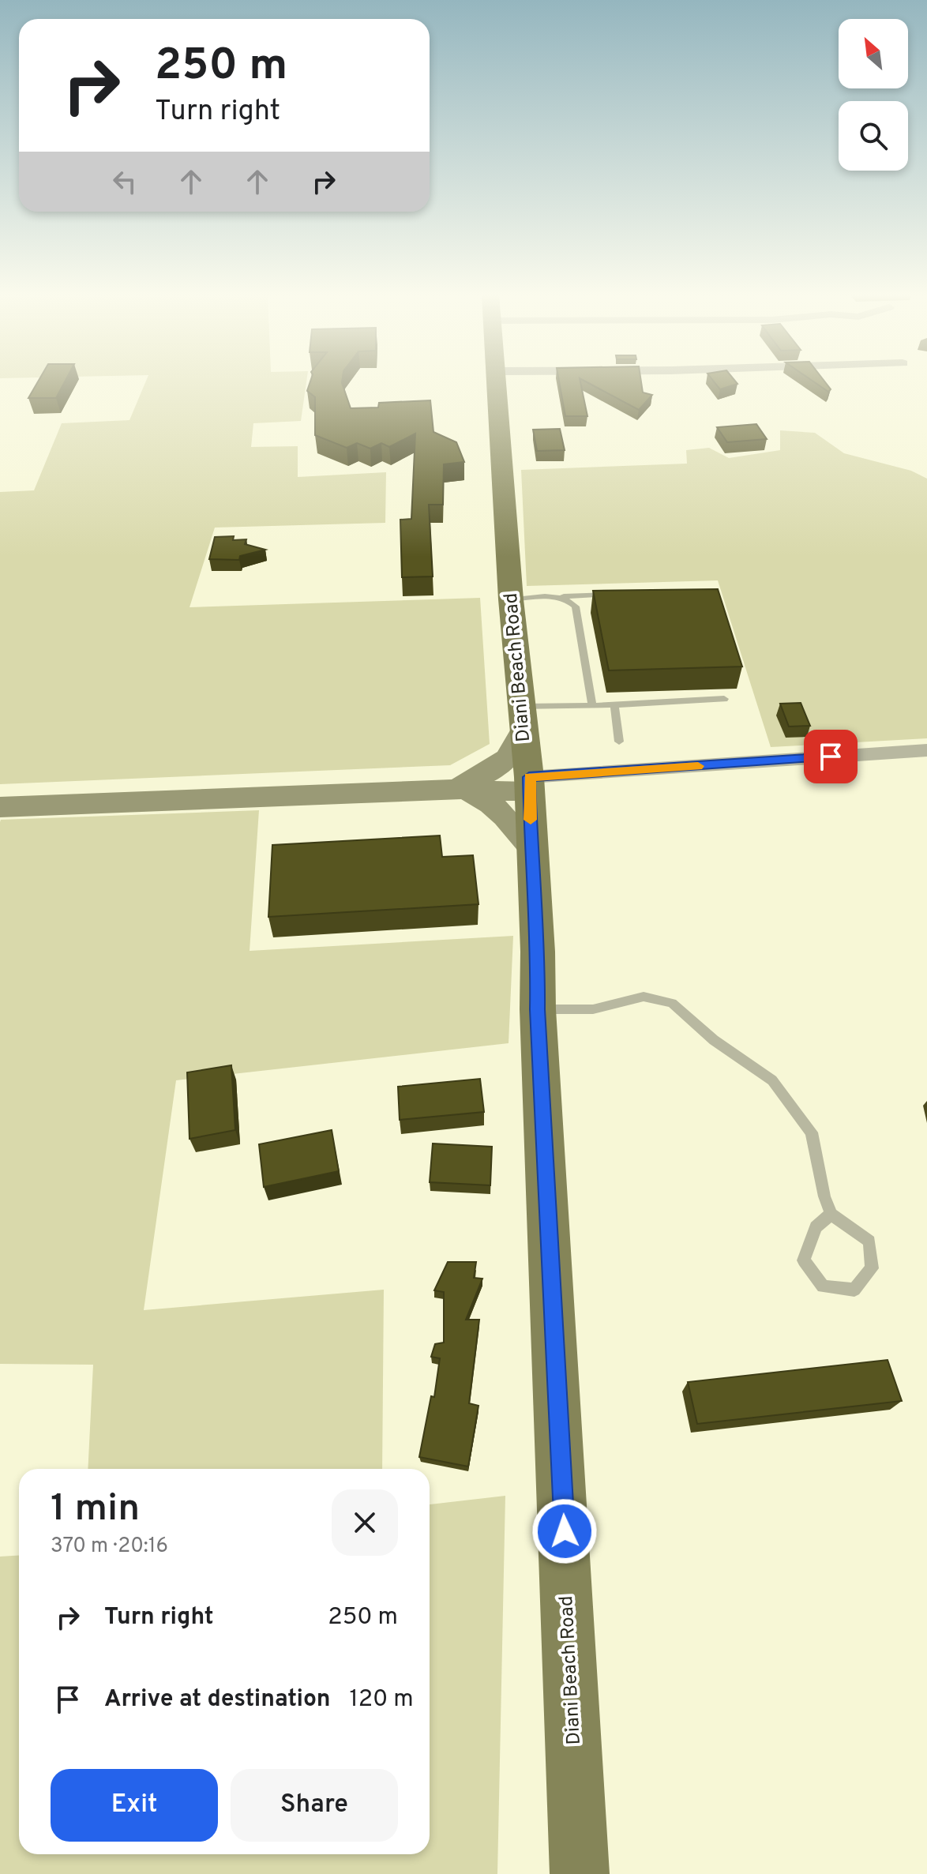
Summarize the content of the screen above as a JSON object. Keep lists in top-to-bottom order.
{
  "streets": {
    "main road": ["Diani Beach Road"]
  },
  "north": "top left",
  "page": {
    "turn": ["250 m", "Turn right"],
    "heading": ["1 min", "370 m · 20:16"],
    "list": [
      {
        "name": "Turn right",
        "value": "250 m"
      },
      {
        "name": "Arrive at destination",
        "value": "120 m"
      }
    ],
    "buttons": ["Exit", "Share"]
  }
}
